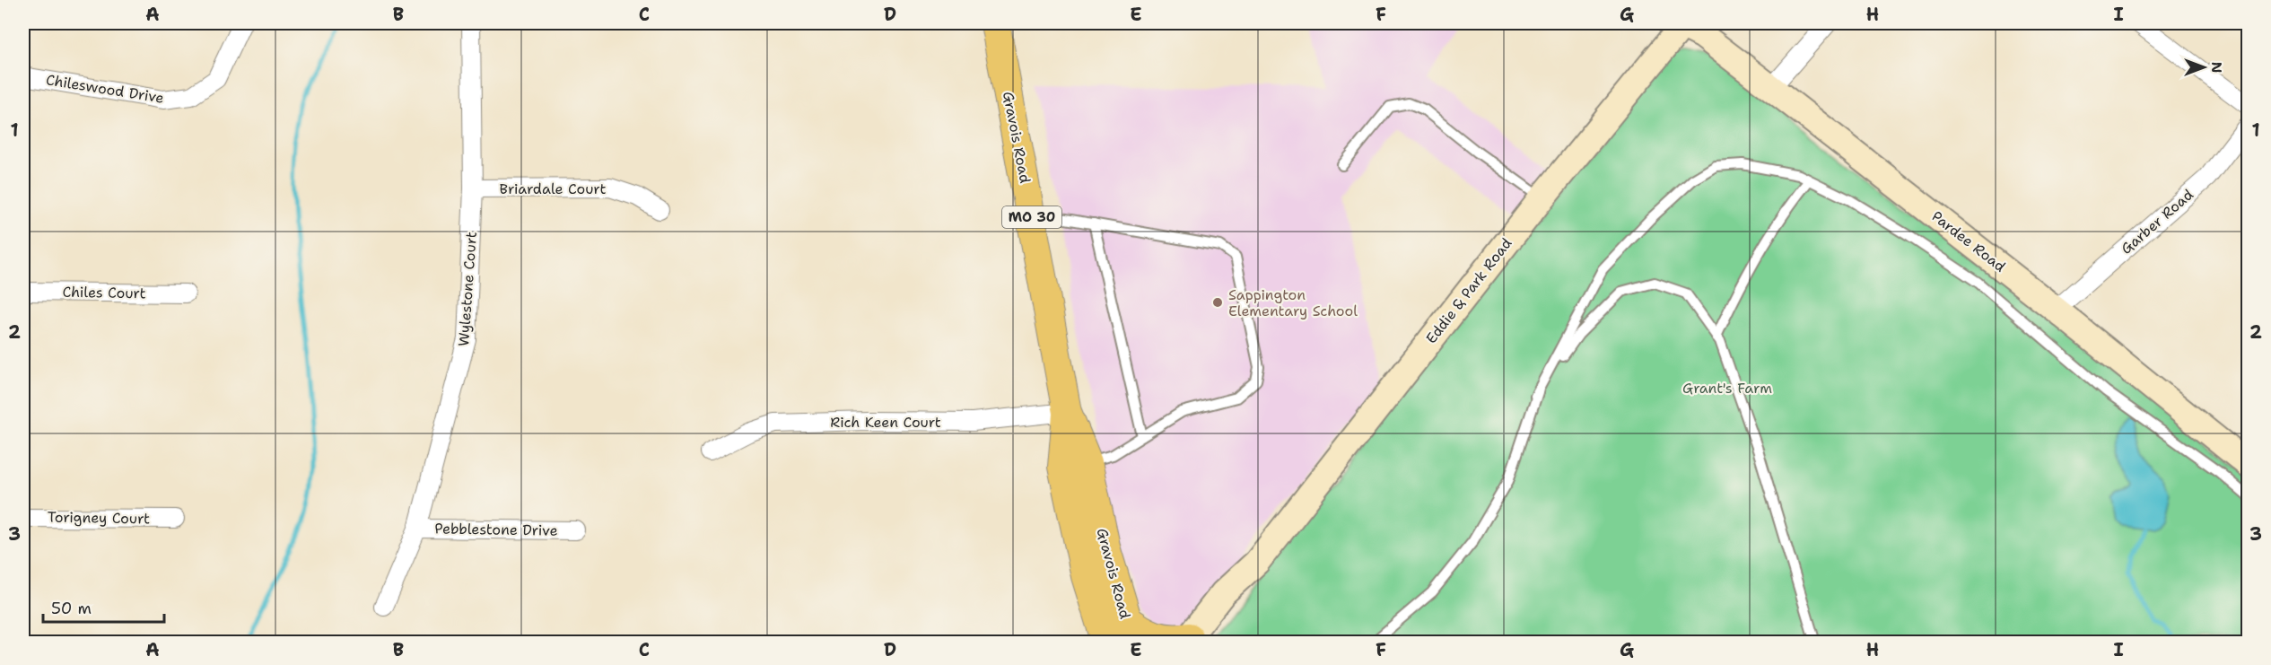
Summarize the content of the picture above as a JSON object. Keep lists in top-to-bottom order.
{
  "streets": {
    "main road": ["Gravois Road", "MO 30"],
    "street": [
      "Chileswood Drive",
      "Briardale Court",
      "Garber Road",
      "Pardee Road",
      "Wylestone Court",
      "Eddie & Park Road",
      "Chiles Court",
      "Rich Keen Court",
      "Torigney Court",
      "Pebblestone Drive"
    ]
  },
  "crossings": [
    ["Gravois Road", "Rich Keen Court"],
    ["Briardale Court", "Wylestone Court"],
    ["Garber Road", "Pardee Road"],
    ["Pardee Road", "Eddie & Park Road"],
    ["Wylestone Court", "Pebblestone Drive"]
  ],
  "parks": ["Grant's Farm"],
  "places": ["Sappington Elementary School"],
  "scale_bar": "50 m",
  "north": "right",
  "grid": {
    "columns": [
      "A",
      "B",
      "C",
      "D",
      "E",
      "F",
      "G",
      "H",
      "I"
    ],
    "rows": ["1", "2", "3"]
  }
}
